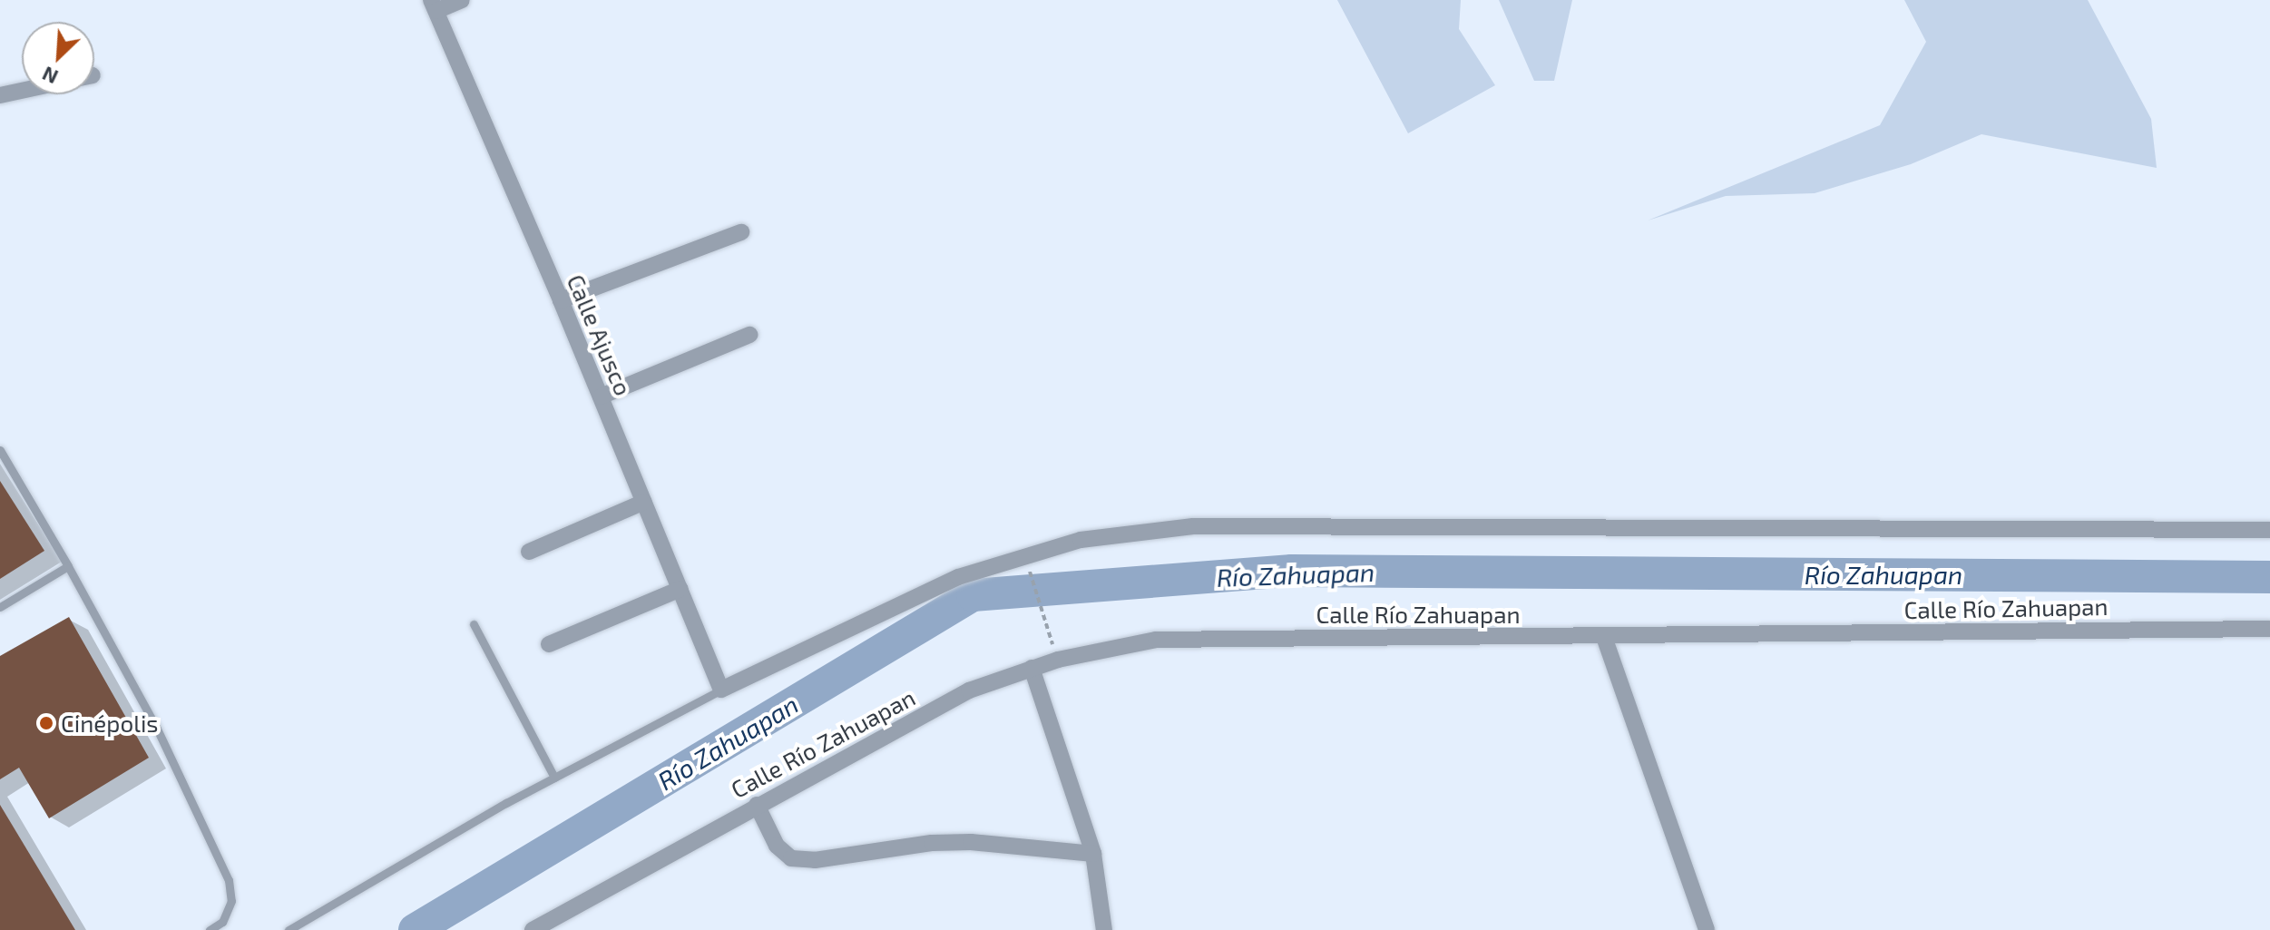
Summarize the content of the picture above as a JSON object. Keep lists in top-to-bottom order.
{
  "streets": {
    "street": ["Calle Ajusco", "Calle Río Zahuapan"]
  },
  "water": ["Río Zahuapan"],
  "places": ["Cinépolis"],
  "north": "bottom left"
}
